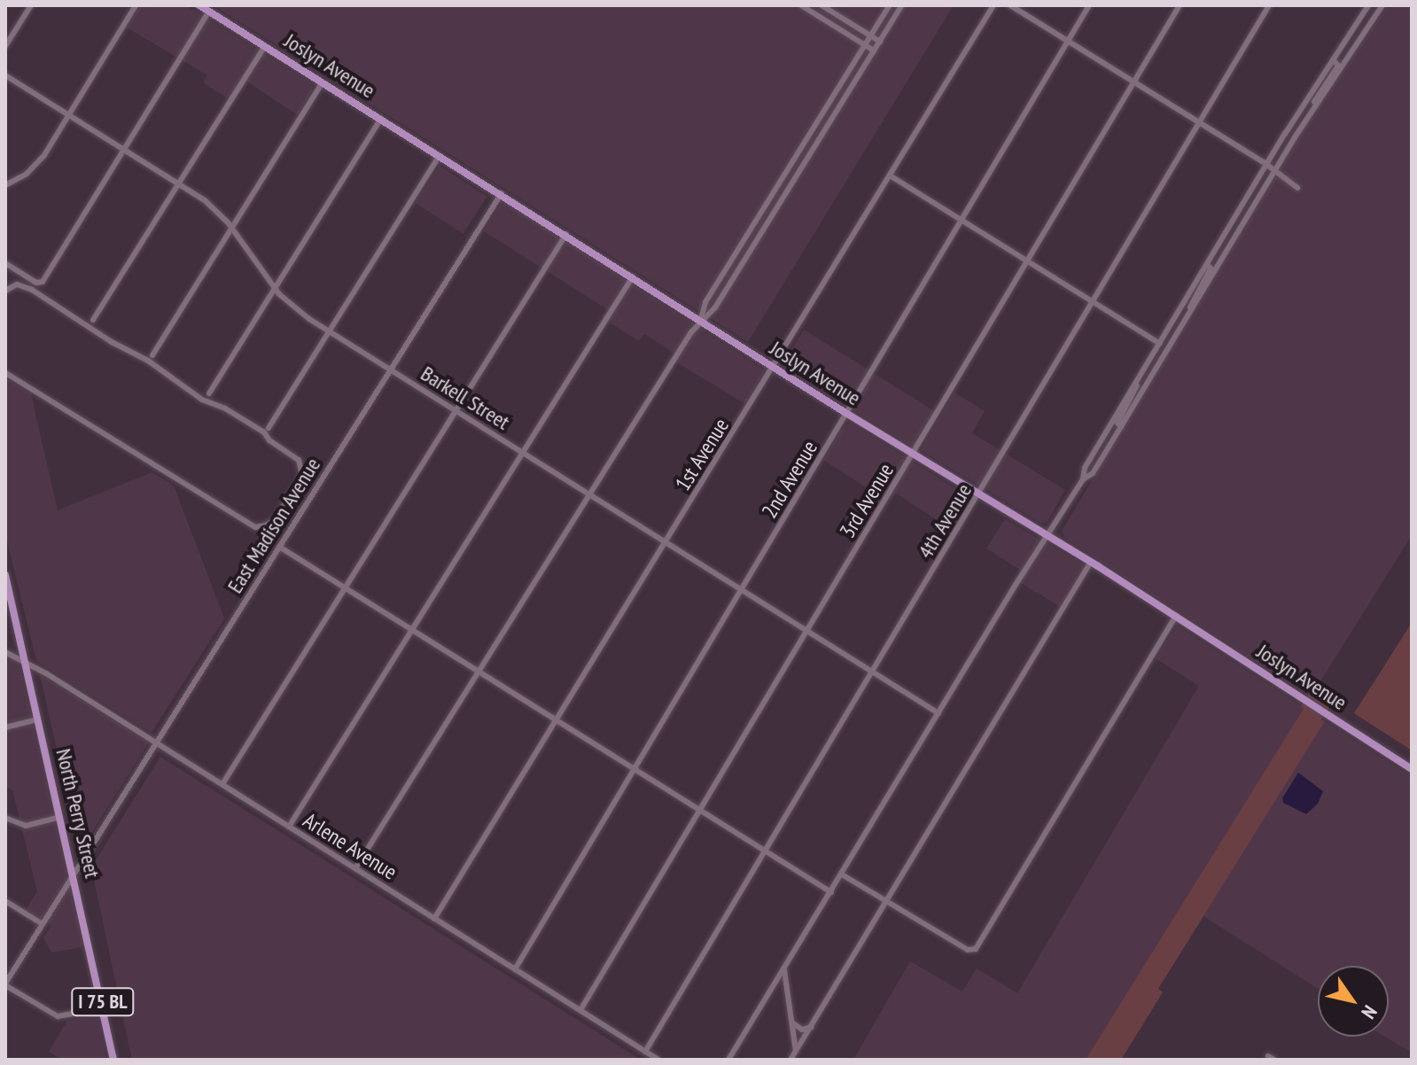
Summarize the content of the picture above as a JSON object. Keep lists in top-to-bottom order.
{
  "streets": {
    "main road": ["Joslyn Avenue", "North Perry Street", "I 75 BL"],
    "street": [
      "Barkell Street",
      "1st Avenue",
      "2nd Avenue",
      "3rd Avenue",
      "4th Avenue",
      "East Madison Avenue",
      "Arlene Avenue"
    ]
  },
  "crossings": [
    ["Joslyn Avenue", "1st Avenue"],
    ["Joslyn Avenue", "2nd Avenue"],
    ["Joslyn Avenue", "3rd Avenue"],
    ["Joslyn Avenue", "4th Avenue"],
    ["Joslyn Avenue", "East Madison Avenue"],
    ["Barkell Street", "1st Avenue"],
    ["Barkell Street", "2nd Avenue"],
    ["Barkell Street", "3rd Avenue"],
    ["Barkell Street", "4th Avenue"],
    ["Barkell Street", "East Madison Avenue"],
    ["1st Avenue", "Arlene Avenue"],
    ["2nd Avenue", "Arlene Avenue"],
    ["3rd Avenue", "Arlene Avenue"],
    ["4th Avenue", "Arlene Avenue"],
    ["East Madison Avenue", "North Perry Street"],
    ["East Madison Avenue", "Arlene Avenue"],
    ["North Perry Street", "Arlene Avenue"]
  ],
  "north": "bottom right"
}
